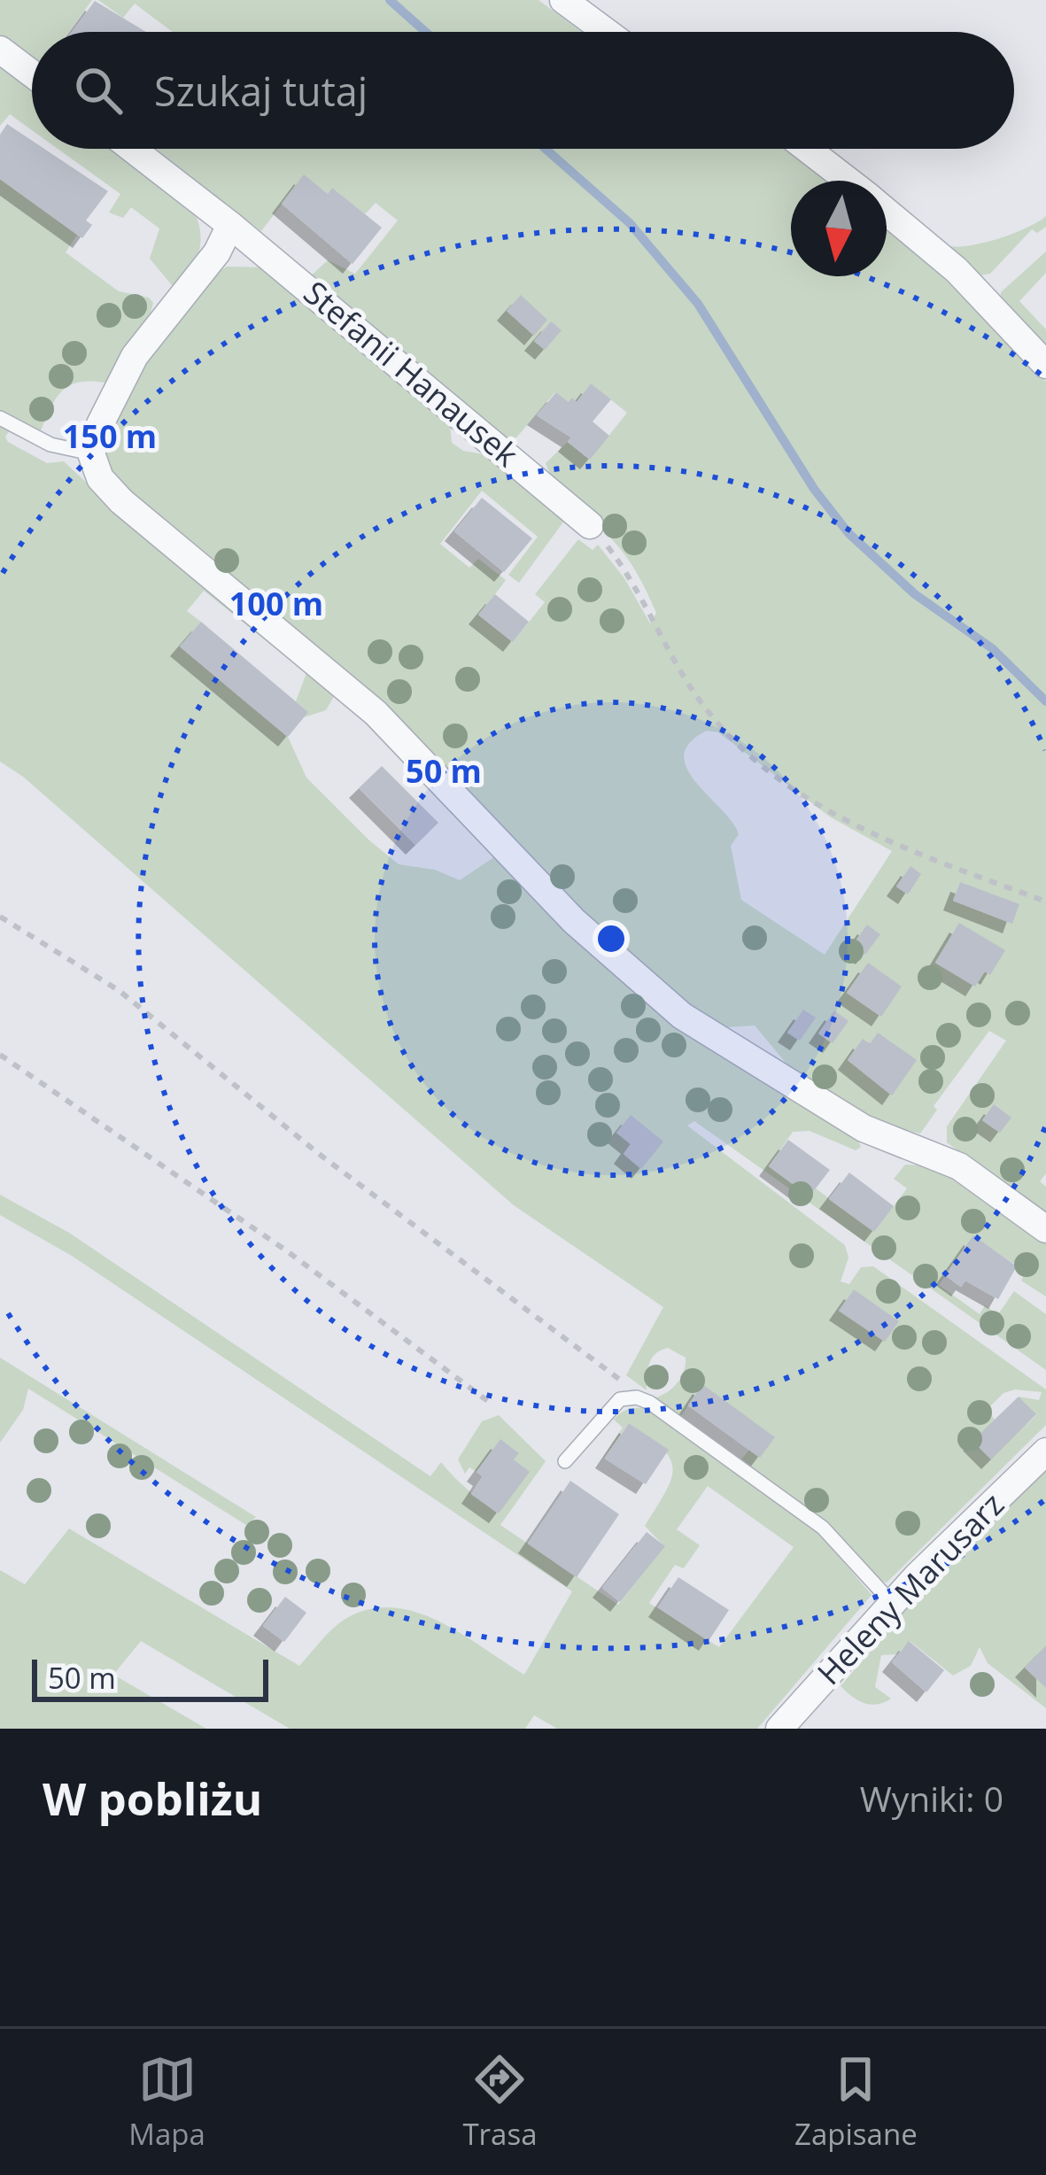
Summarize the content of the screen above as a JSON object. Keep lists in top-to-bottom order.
{
  "streets": {
    "street": ["Stefanii Hanausek", "Heleny Marusarz"]
  },
  "scale_bar": "50 m",
  "north": "bottom",
  "page": {
    "search": "Szukaj tutaj",
    "scale": "50 m",
    "heading": ["W pobliżu", "Wyniki: 0"],
    "nav": ["Mapa", "Trasa", "Zapisane"]
  },
  "rings": ["150 m", "100 m", "50 m"]
}
